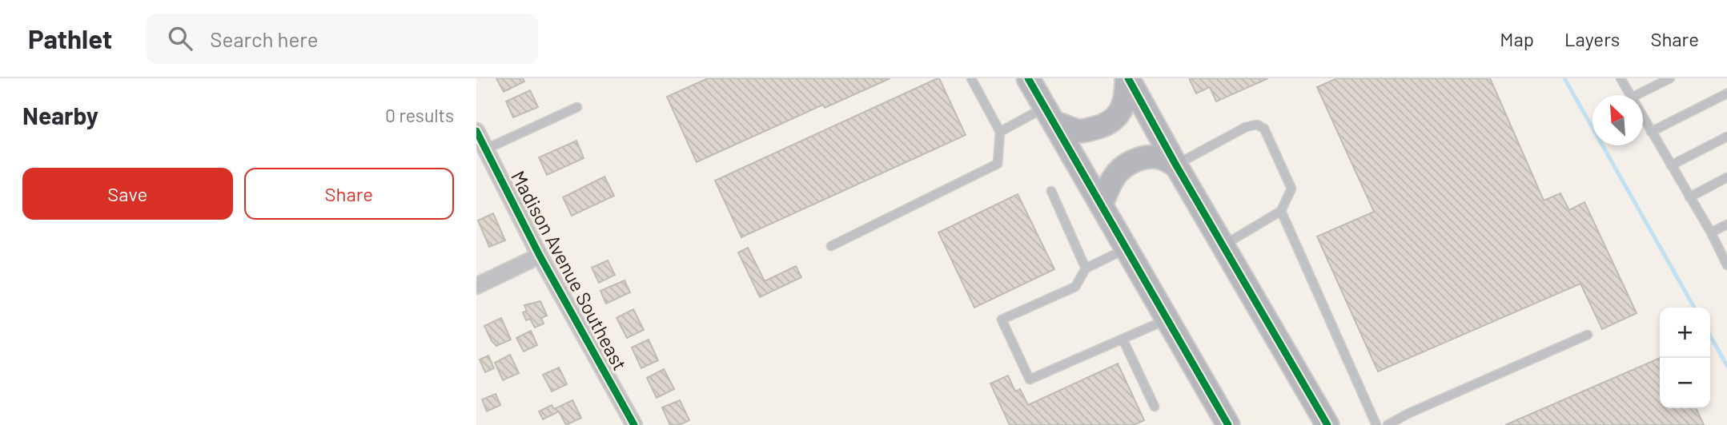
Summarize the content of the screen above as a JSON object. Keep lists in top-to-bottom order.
{
  "streets": {
    "street": ["Madison Avenue Southeast"]
  },
  "north": "top left",
  "page": {
    "header": "Pathlet",
    "search": "Search here",
    "nav": ["Map", "Layers", "Share"],
    "heading": ["Nearby", "0 results"],
    "buttons": ["Save", "Share"],
    "map_buttons": ["+", "−"]
  }
}
